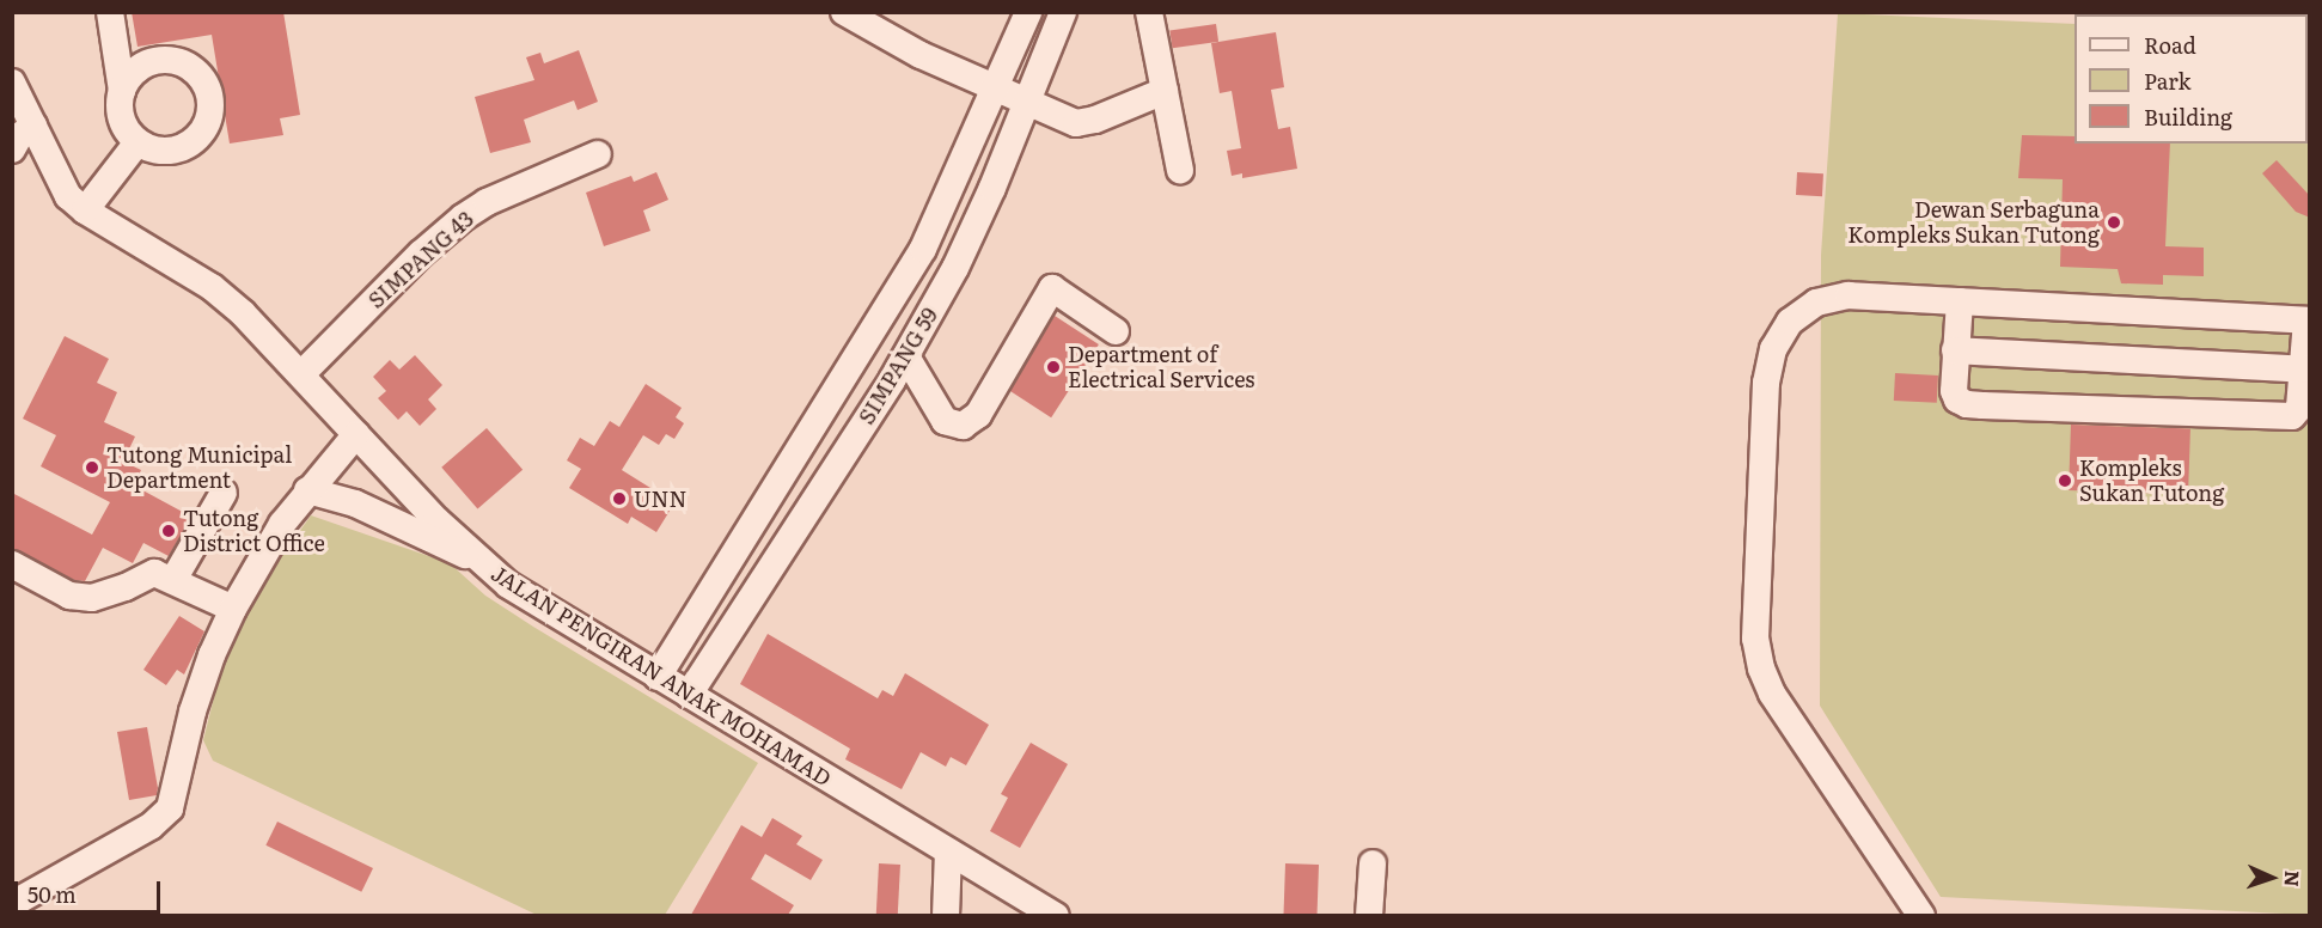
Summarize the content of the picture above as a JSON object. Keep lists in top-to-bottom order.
{
  "streets": {
    "street": ["SIMPANG 43", "SIMPANG 59", "JALAN PENGIRAN ANAK MOHAMAD"]
  },
  "crossings": [
    ["SIMPANG 43", "JALAN PENGIRAN ANAK MOHAMAD"],
    ["SIMPANG 59", "JALAN PENGIRAN ANAK MOHAMAD"]
  ],
  "places": [
    "Dewan Serbaguna Kompleks Sukan Tutong",
    "Department of Electrical Services",
    "Tutong Municipal Department",
    "Kompleks Sukan Tutong",
    "UNN",
    "Tutong District Office"
  ],
  "legend": ["Road", "Park", "Building"],
  "scale_bar": "50 m",
  "north": "right"
}
